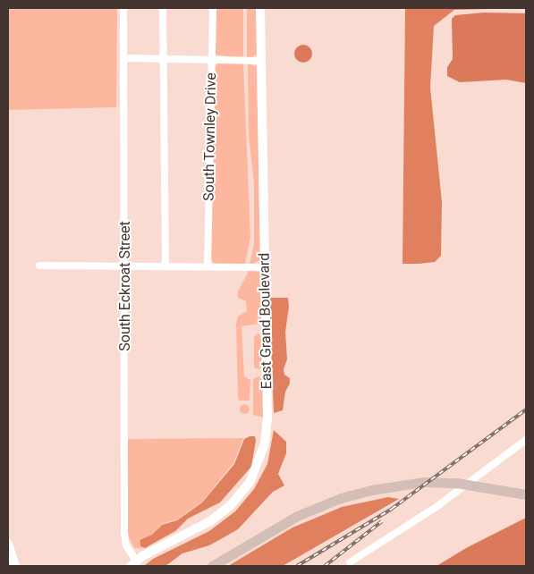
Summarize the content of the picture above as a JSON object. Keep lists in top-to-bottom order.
{
  "streets": {
    "street": ["South Townley Drive", "South Eckroat Street", "East Grand Boulevard"]
  },
  "crossings": [
    ["South Eckroat Street", "East Grand Boulevard"]
  ]
}
